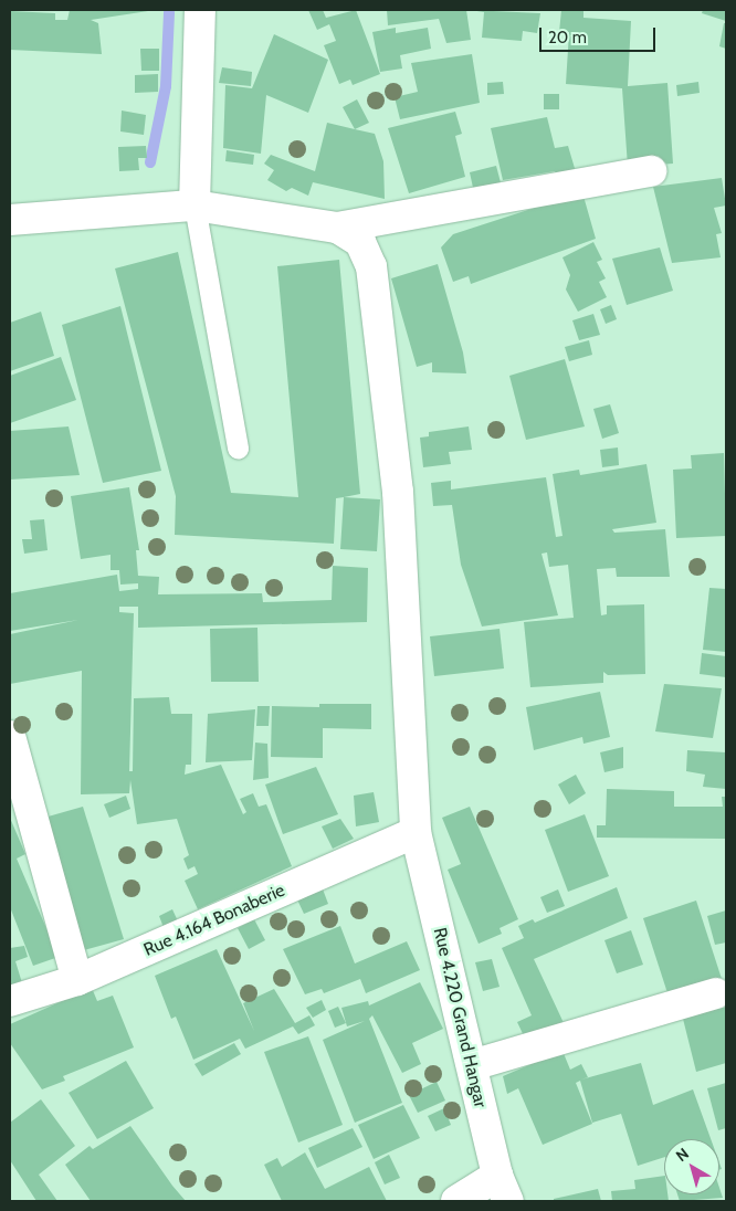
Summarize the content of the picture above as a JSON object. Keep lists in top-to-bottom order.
{
  "streets": {
    "street": ["Rue 4.164 Bonaberie", "Rue 4.220 Grand Hangar"]
  },
  "crossings": [
    ["Rue 4.164 Bonaberie", "Rue 4.220 Grand Hangar"]
  ],
  "scale_bar": "20 m",
  "north": "top left"
}
